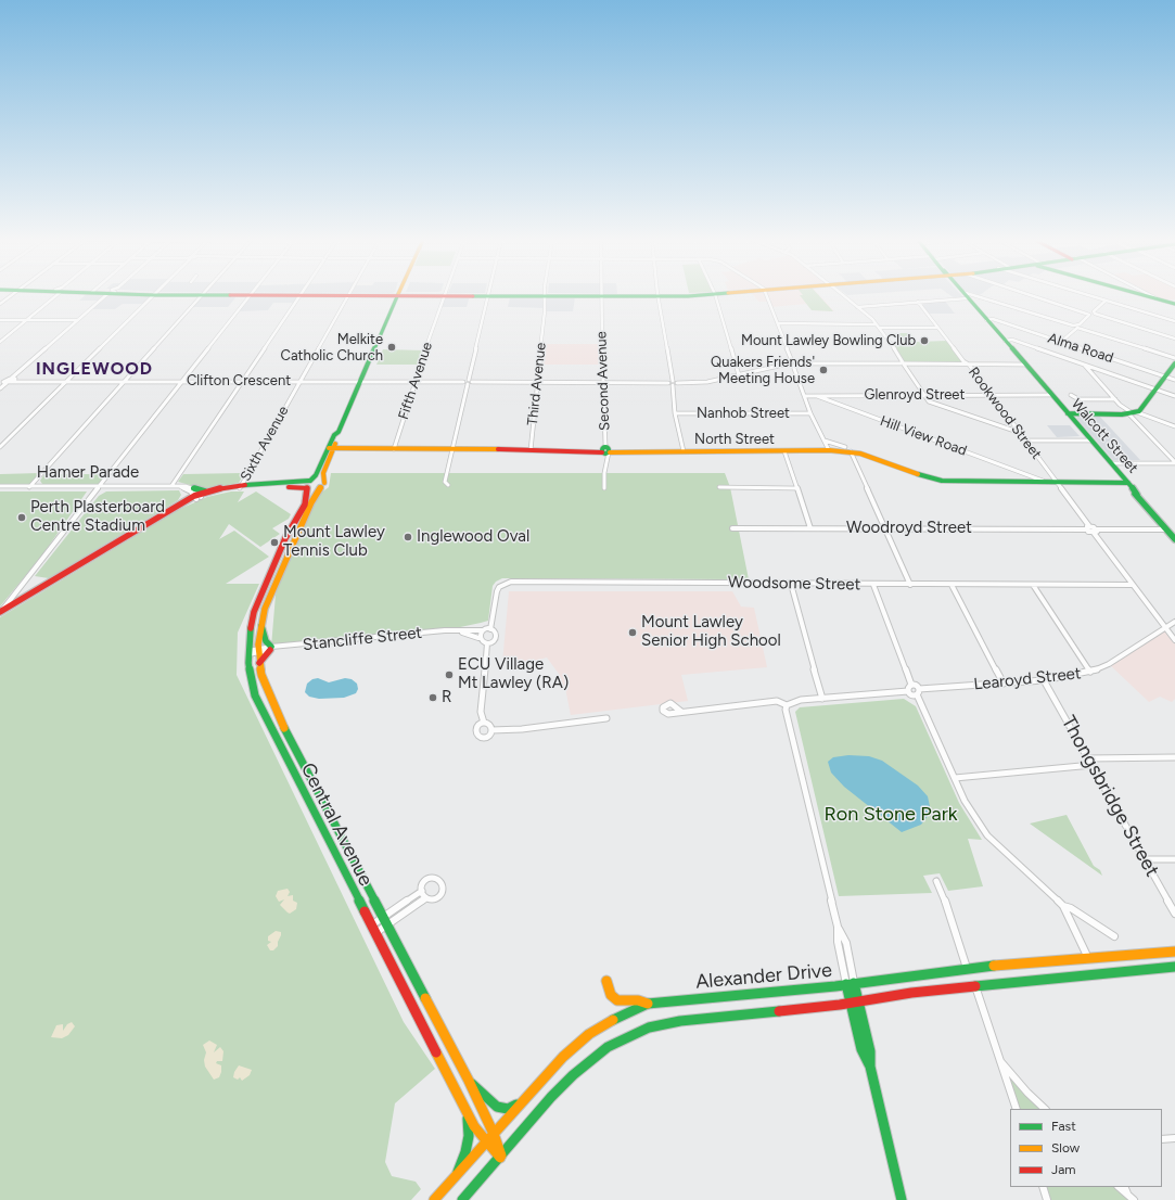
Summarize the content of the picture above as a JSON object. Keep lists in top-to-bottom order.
{
  "streets": {
    "main road": [
      "Walcott Street",
      "North Street",
      "Central Avenue",
      "Alexander Drive"
    ],
    "street": [
      "Alma Road",
      "Clifton Crescent",
      "Fifth Avenue",
      "Second Avenue",
      "Third Avenue",
      "Glenroyd Street",
      "Nanhob Street",
      "Rookwood Street",
      "Hill View Road",
      "Sixth Avenue",
      "Hamer Parade",
      "Woodroyd Street",
      "Woodsome Street",
      "Stancliffe Street",
      "Learoyd Street",
      "Thongsbridge Street"
    ]
  },
  "crossings": [
    ["Alma Road", "Walcott Street"],
    ["Clifton Crescent", "Fifth Avenue"],
    ["Clifton Crescent", "Second Avenue"],
    ["Clifton Crescent", "Third Avenue"],
    ["Clifton Crescent", "Sixth Avenue"],
    ["Clifton Crescent", "Central Avenue"],
    ["Fifth Avenue", "North Street"],
    ["Second Avenue", "North Street"],
    ["Third Avenue", "North Street"],
    ["Glenroyd Street", "Rookwood Street"],
    ["Glenroyd Street", "Hill View Road"],
    ["Glenroyd Street", "Walcott Street"],
    ["Rookwood Street", "Woodroyd Street"],
    ["North Street", "Central Avenue"],
    ["Woodsome Street", "Stancliffe Street"],
    ["Stancliffe Street", "Central Avenue"],
    ["Learoyd Street", "Thongsbridge Street"],
    ["Central Avenue", "Alexander Drive"]
  ],
  "districts": ["INGLEWOOD"],
  "parks": ["Ron Stone Park"],
  "places": [
    "Mount Lawley Bowling Club",
    "Melkite Catholic Church",
    "Quakers Friends' Meeting House",
    "Perth Plasterboard Centre Stadium",
    "Inglewood Oval",
    "Mount Lawley Tennis Club",
    "Mount Lawley Senior High School",
    "ECU Village Mt Lawley (RA)",
    "R"
  ],
  "legend": ["Fast", "Slow", "Jam"]
}
